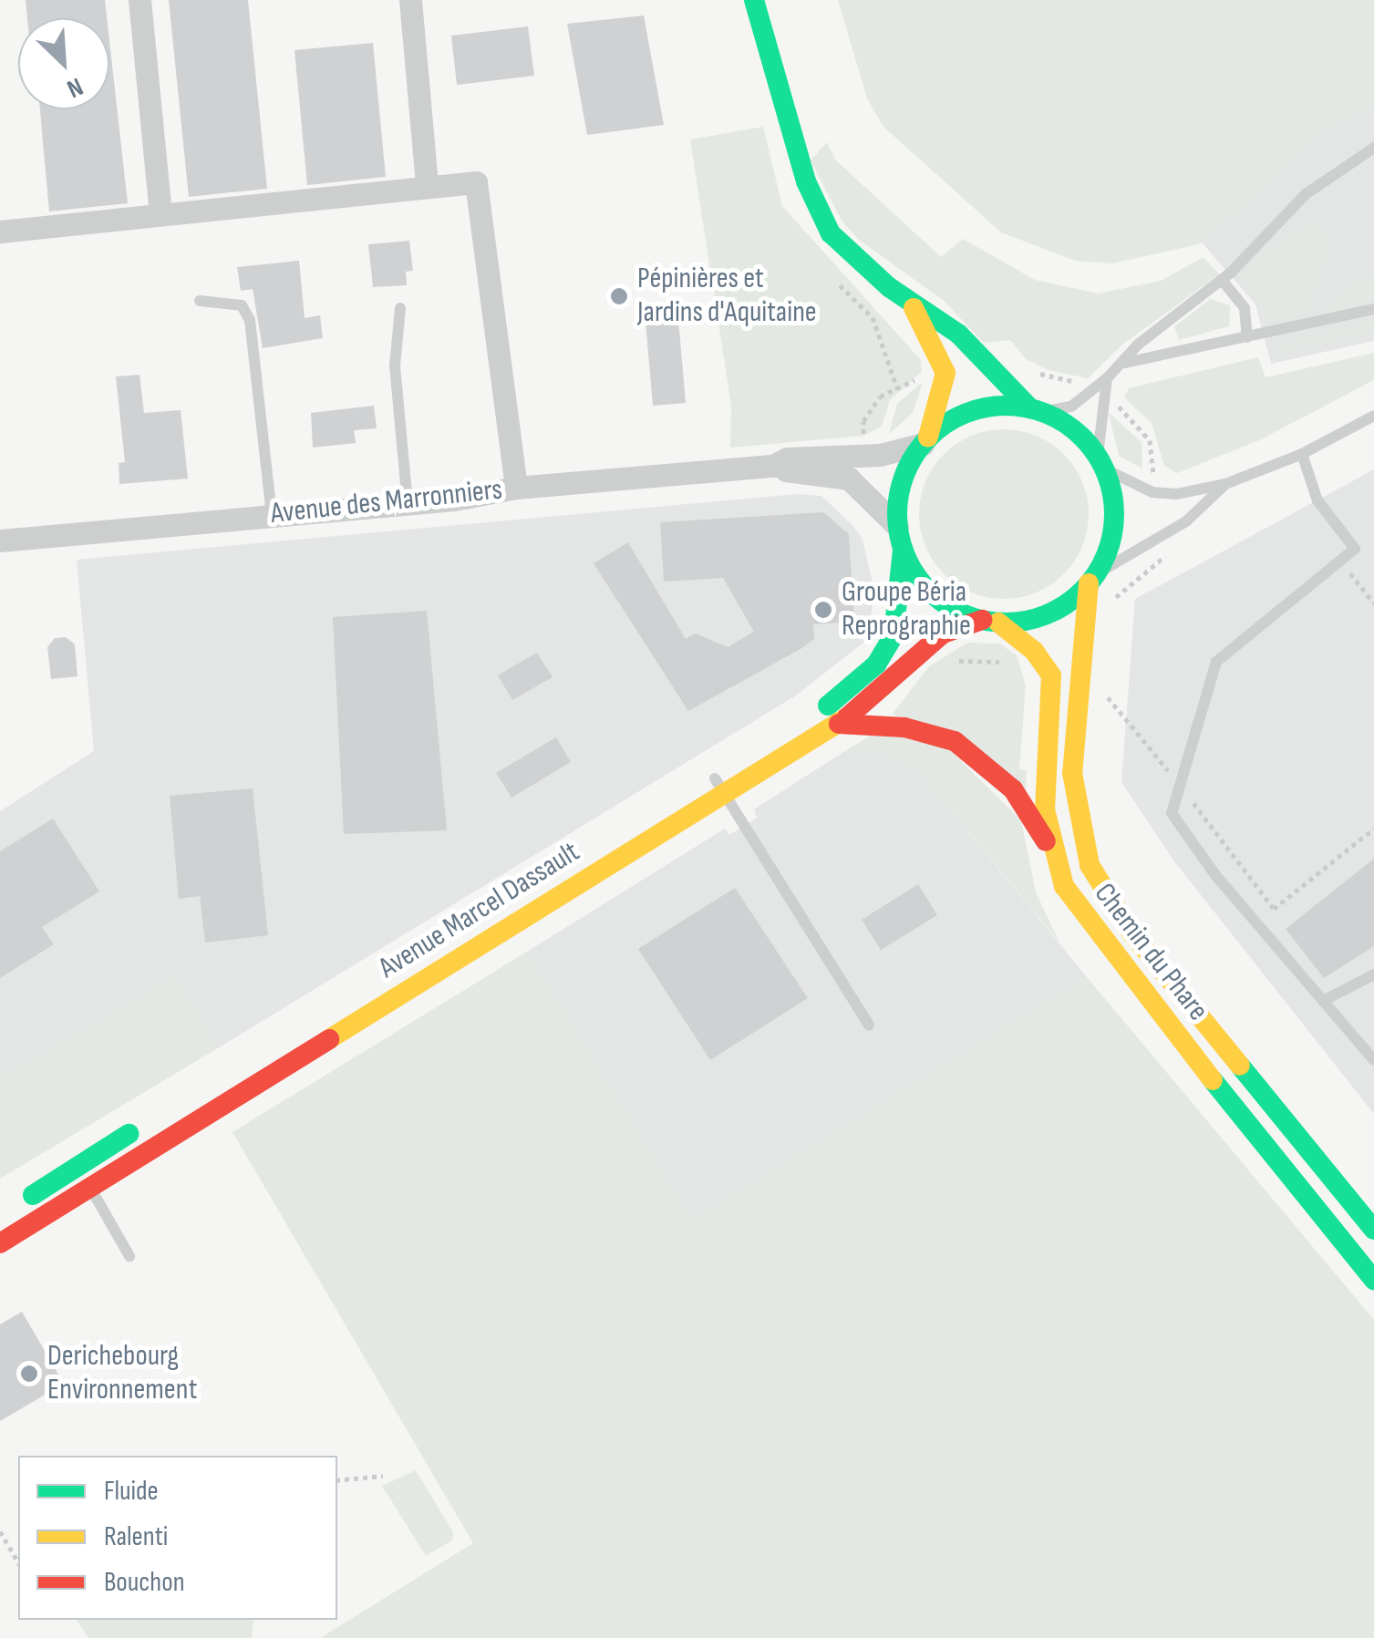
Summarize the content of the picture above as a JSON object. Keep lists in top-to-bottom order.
{
  "streets": {
    "main road": ["Avenue Marcel Dassault", "Chemin du Phare"],
    "street": ["Avenue des Marronniers"]
  },
  "crossings": [
    ["Avenue des Marronniers", "Avenue Marcel Dassault"],
    ["Avenue des Marronniers", "Chemin du Phare"],
    ["Avenue Marcel Dassault", "Chemin du Phare"]
  ],
  "places": ["Pépinières et Jardins d'Aquitaine", "Groupe Béria Reprographie", "Derichebourg Environnement"],
  "legend": ["Fluide", "Ralenti", "Bouchon"],
  "north": "bottom right"
}
